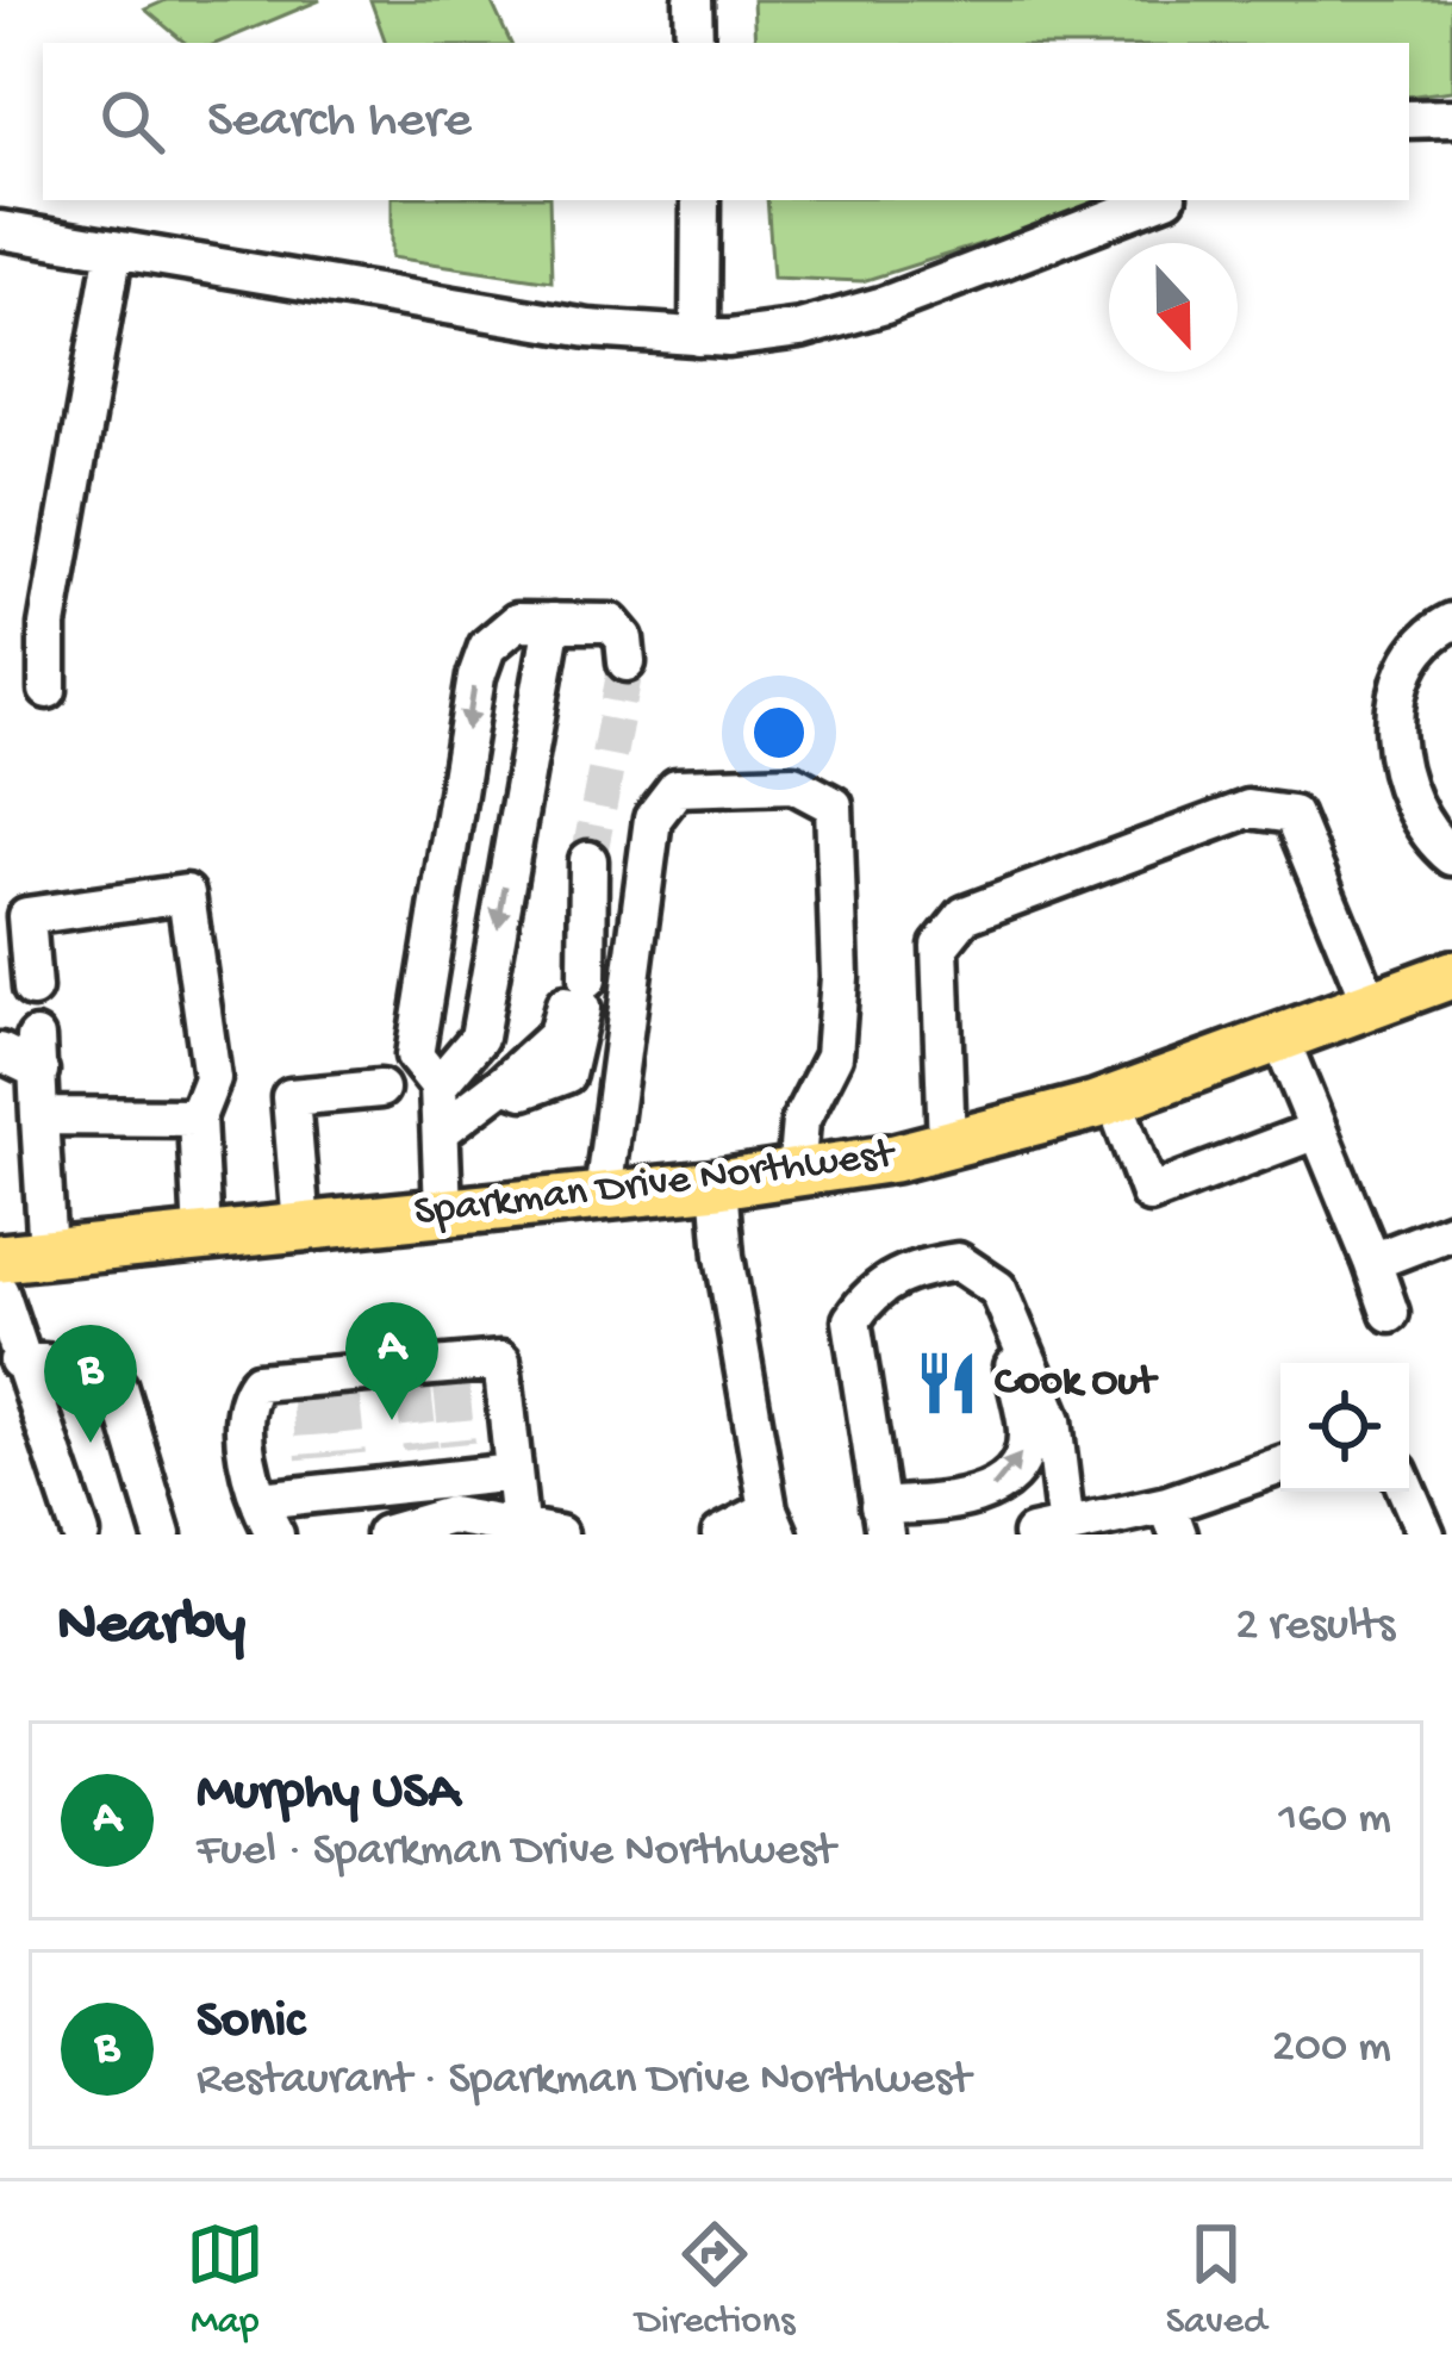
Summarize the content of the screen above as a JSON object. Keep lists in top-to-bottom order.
{
  "streets": {
    "main road": ["Sparkman Drive Northwest"]
  },
  "places": {
    "restaurant": ["Cook Out"]
  },
  "north": "bottom",
  "page": {
    "search": "Search here",
    "pins": ["A", "B"],
    "heading": ["Nearby", "2 results"],
    "list": [
      {
        "mark": "A",
        "name": "Murphy USA",
        "note": "Fuel · Sparkman Drive Northwest",
        "value": "160 m"
      },
      {
        "mark": "B",
        "name": "Sonic",
        "note": "Restaurant · Sparkman Drive Northwest",
        "value": "200 m"
      }
    ],
    "nav": ["Map", "Directions", "Saved"]
  }
}
